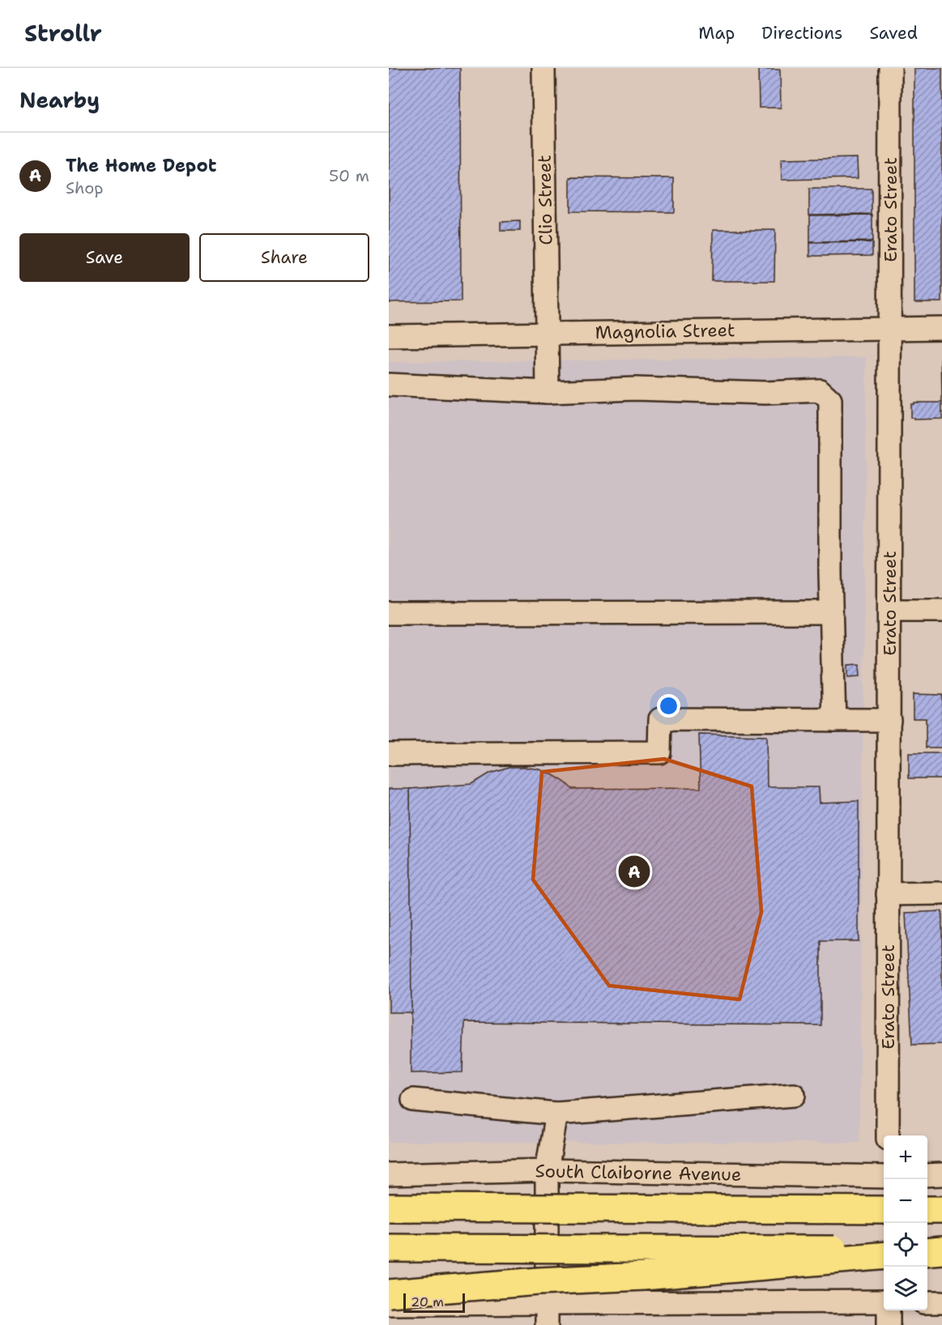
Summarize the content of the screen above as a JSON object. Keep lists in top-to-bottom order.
{
  "streets": {
    "main road": ["South Claiborne Avenue"],
    "street": ["Clio Street", "Erato Street", "Magnolia Street"]
  },
  "crossings": [
    ["Clio Street", "Magnolia Street"],
    ["Erato Street", "Magnolia Street"]
  ],
  "scale_bar": "20 m",
  "page": {
    "header": "Strollr",
    "nav": ["Map", "Directions", "Saved"],
    "heading": "Nearby",
    "list": [
      {
        "mark": "A",
        "name": "The Home Depot",
        "note": "Shop",
        "value": "50 m"
      }
    ],
    "buttons": ["Save", "Share"],
    "pins": "A",
    "map_buttons": ["+", "−"],
    "scale": "20 m"
  }
}
